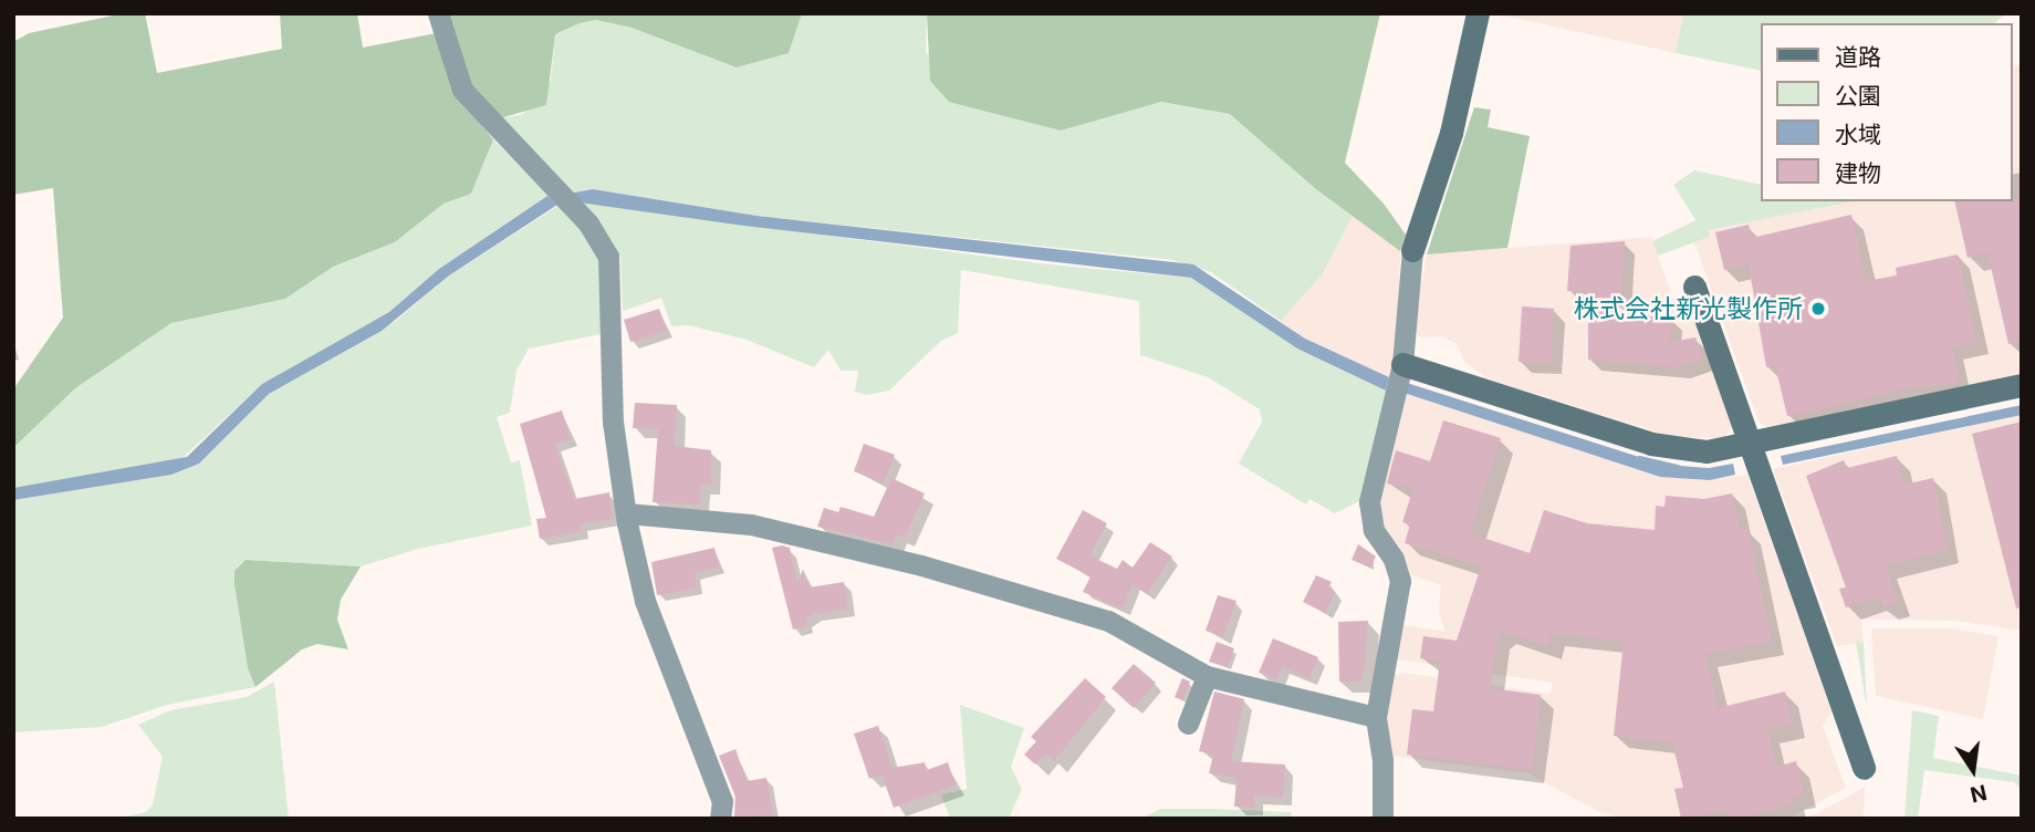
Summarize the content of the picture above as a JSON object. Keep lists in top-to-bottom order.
{
  "places": ["株式会社新光製作所"],
  "legend": [
    "道路",
    "公園",
    "水域",
    "建物"
  ],
  "north": "bottom"
}
